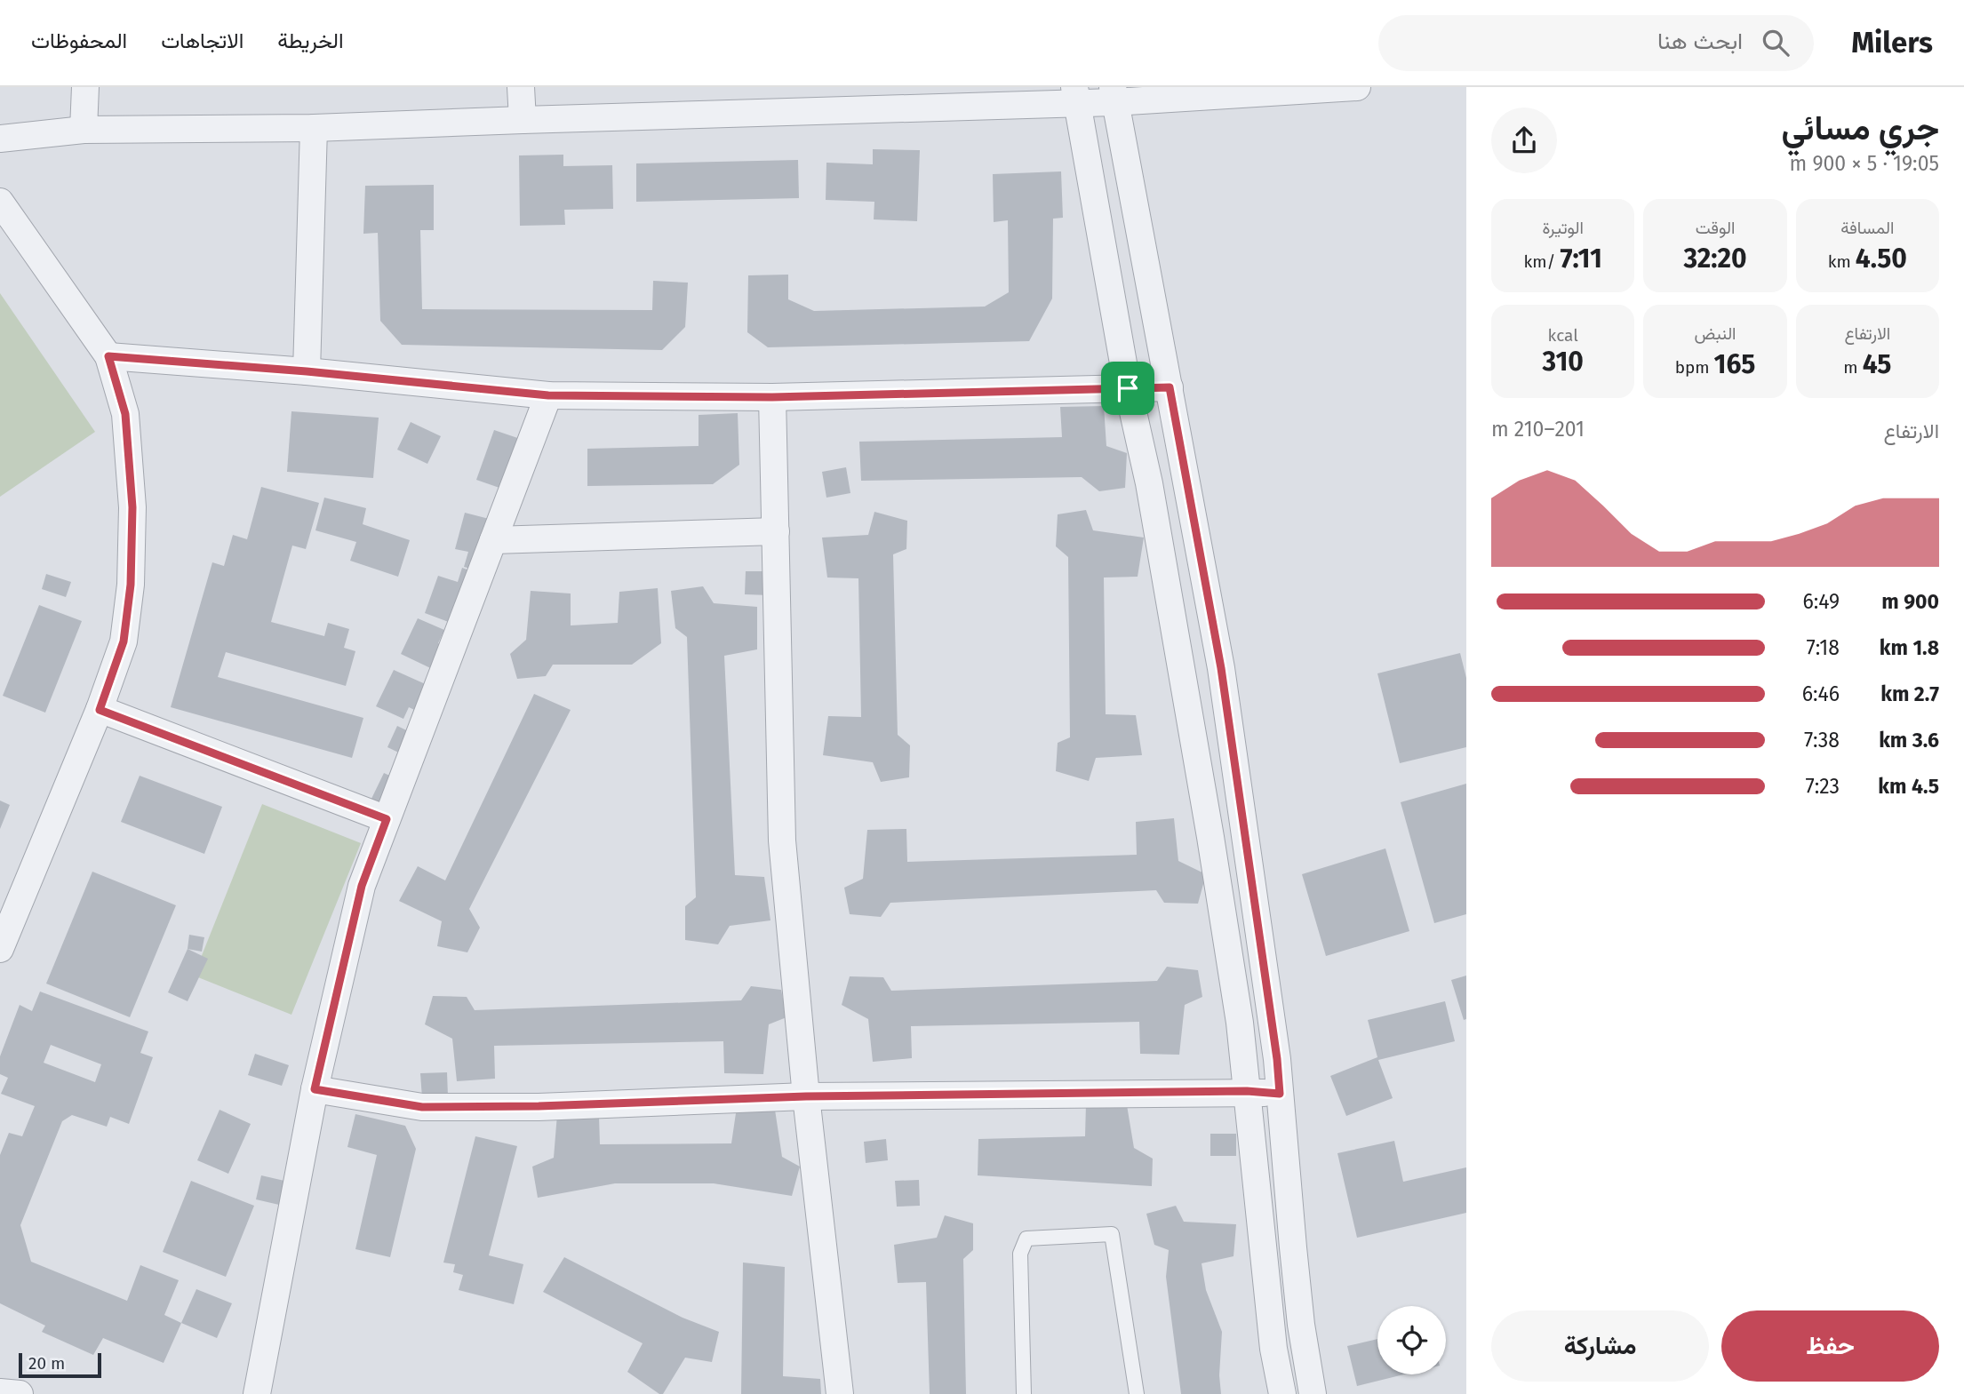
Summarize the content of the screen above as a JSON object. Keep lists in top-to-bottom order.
{
  "scale_bar": "20 m",
  "page": {
    "header": "Milers",
    "search": "ابحث هنا",
    "nav": ["الخريطة", "الاتجاهات", "المحفوظات"],
    "heading": ["جري مسائي", "19:05 · 5 × 900 m"],
    "stats": [
      ["المسافة", "4.50 km"],
      ["الوقت", "32:20"],
      ["الوتيرة", "7:11 /km"],
      ["الارتفاع", "45 m"],
      ["النبض", "165 bpm"],
      ["kcal", "310"]
    ],
    "chart": ["الارتفاع", "201–210 m"],
    "list": [
      {
        "name": "900 m",
        "note": "6:49"
      },
      {
        "name": "1.8 km",
        "note": "7:18"
      },
      {
        "name": "2.7 km",
        "note": "6:46"
      },
      {
        "name": "3.6 km",
        "note": "7:38"
      },
      {
        "name": "4.5 km",
        "note": "7:23"
      }
    ],
    "buttons": ["حفظ", "مشاركة"],
    "scale": "20 m"
  }
}
